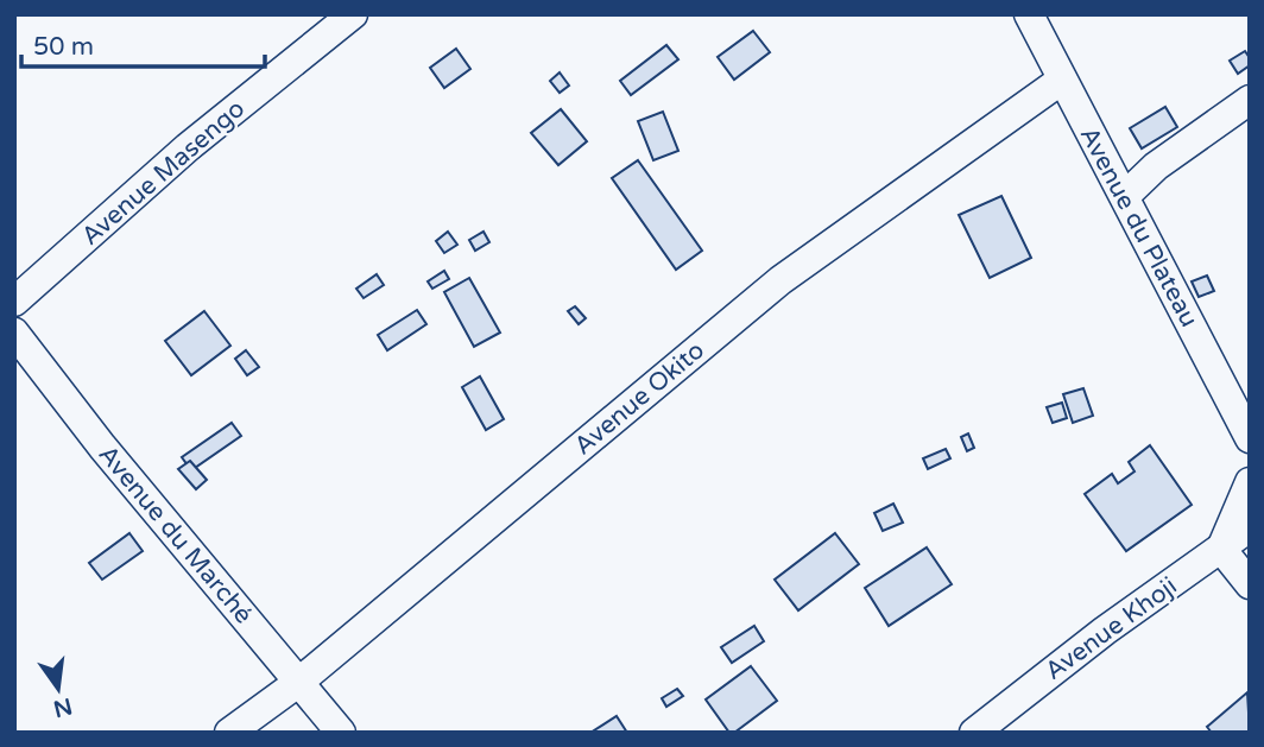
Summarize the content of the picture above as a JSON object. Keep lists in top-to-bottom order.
{
  "streets": {
    "street": [
      "Avenue Masengo",
      "Avenue du Plateau",
      "Avenue Okito",
      "Avenue du Marché",
      "Avenue Khoji"
    ]
  },
  "crossings": [
    ["Avenue du Plateau", "Avenue Okito"],
    ["Avenue Okito", "Avenue du Marché"]
  ],
  "scale_bar": "50 m",
  "north": "bottom"
}
